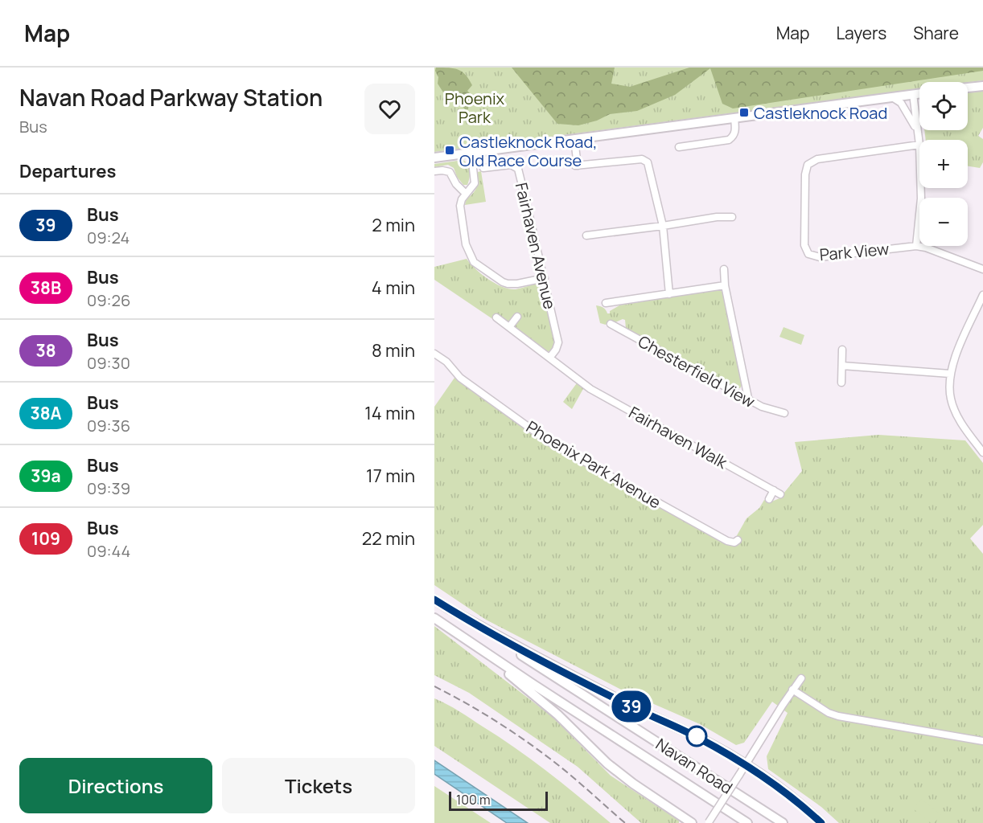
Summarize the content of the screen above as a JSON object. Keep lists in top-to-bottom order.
{
  "streets": {
    "main road": ["Navan Road"],
    "street": [
      "Fairhaven Avenue",
      "Park View",
      "Chesterfield View",
      "Fairhaven Walk",
      "Phoenix Park Avenue"
    ]
  },
  "crossings": [
    ["Fairhaven Avenue", "Fairhaven Walk"]
  ],
  "parks": ["Phoenix Park"],
  "places": {
    "transit": ["Castleknock Road", "Castleknock Road, Old Race Course"]
  },
  "lines": ["bus line 39"],
  "scale_bar": "100 m",
  "page": {
    "header": "Map",
    "nav": ["Map", "Layers", "Share"],
    "heading": [
      ["Navan Road Parkway Station", "Bus"],
      "Departures"
    ],
    "on_map": "39",
    "map_buttons": ["+", "−"],
    "list": [
      {
        "mark": "39",
        "name": "Bus",
        "note": "09:24",
        "value": "2 min"
      },
      {
        "mark": "38B",
        "name": "Bus",
        "note": "09:26",
        "value": "4 min"
      },
      {
        "mark": "38",
        "name": "Bus",
        "note": "09:30",
        "value": "8 min"
      },
      {
        "mark": "38A",
        "name": "Bus",
        "note": "09:36",
        "value": "14 min"
      },
      {
        "mark": "39a",
        "name": "Bus",
        "note": "09:39",
        "value": "17 min"
      },
      {
        "mark": "109",
        "name": "Bus",
        "note": "09:44",
        "value": "22 min"
      }
    ],
    "buttons": ["Directions", "Tickets"],
    "scale": "100 m"
  }
}
